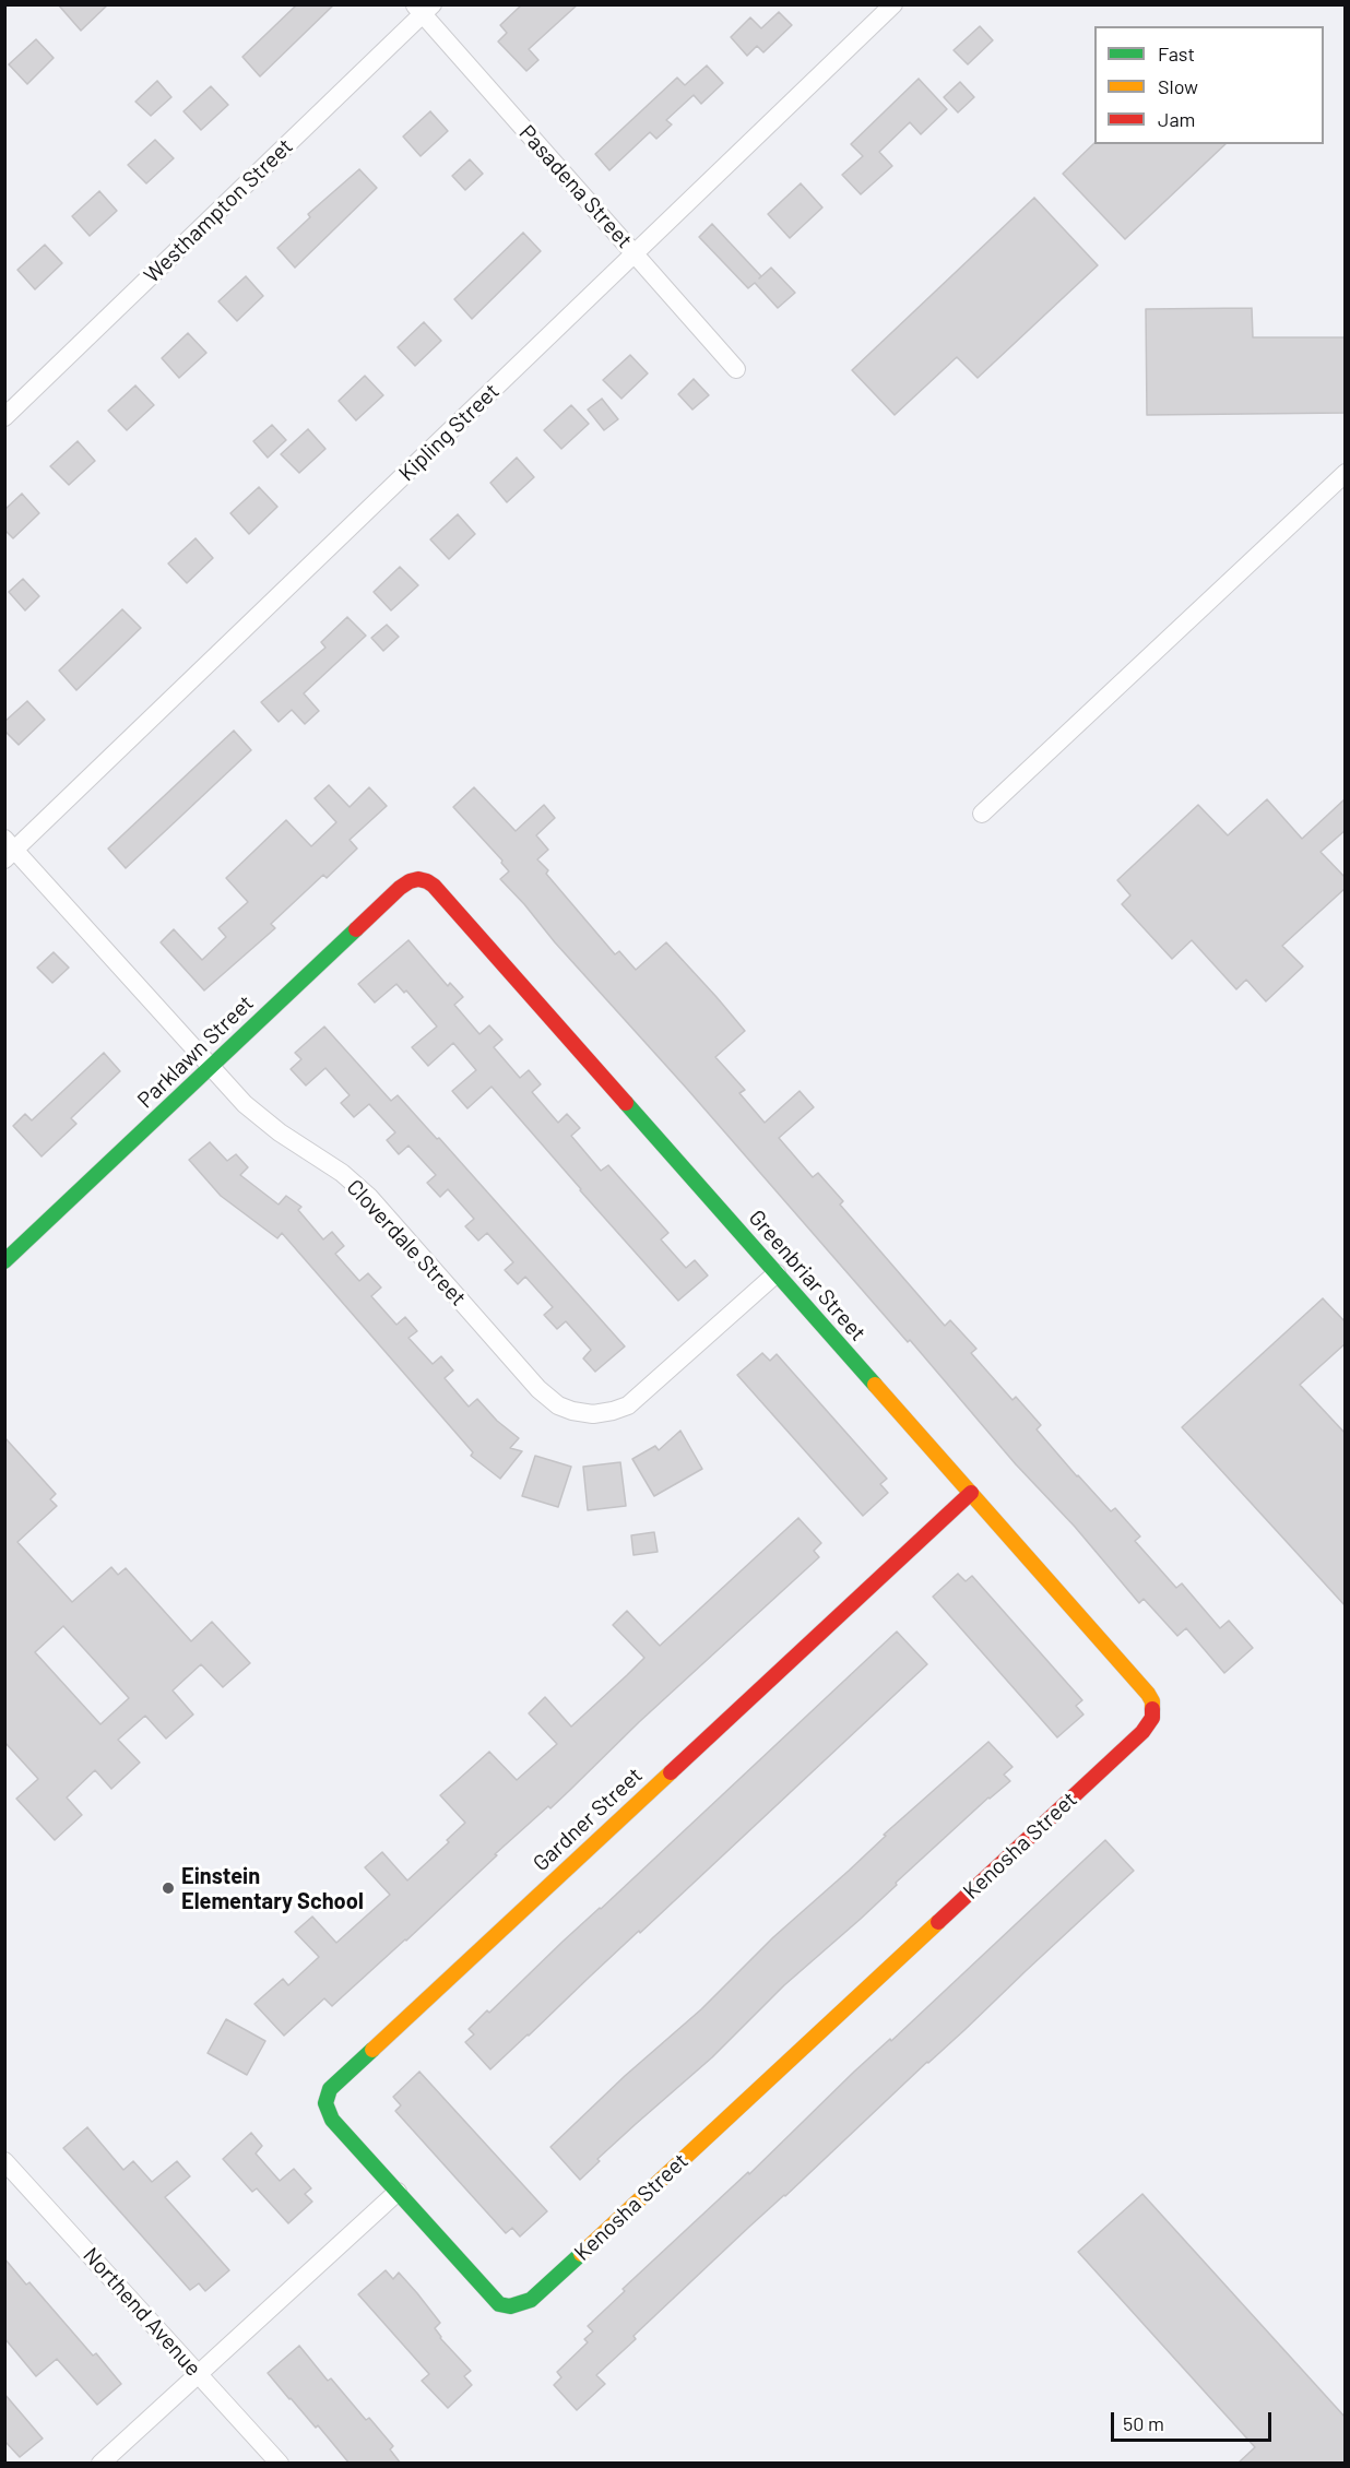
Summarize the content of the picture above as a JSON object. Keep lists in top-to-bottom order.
{
  "streets": {
    "street": [
      "Pasadena Street",
      "Westhampton Street",
      "Kipling Street",
      "Parklawn Street",
      "Cloverdale Street",
      "Greenbriar Street",
      "Gardner Street",
      "Kenosha Street",
      "Northend Avenue"
    ]
  },
  "crossings": [
    ["Pasadena Street", "Westhampton Street"],
    ["Pasadena Street", "Kipling Street"],
    ["Kipling Street", "Cloverdale Street"],
    ["Parklawn Street", "Cloverdale Street"],
    ["Parklawn Street", "Greenbriar Street"],
    ["Cloverdale Street", "Greenbriar Street"],
    ["Greenbriar Street", "Gardner Street"],
    ["Greenbriar Street", "Kenosha Street"],
    ["Gardner Street", "Kenosha Street"]
  ],
  "places": ["Einstein Elementary School"],
  "legend": ["Fast", "Slow", "Jam"],
  "scale_bar": "50 m"
}
